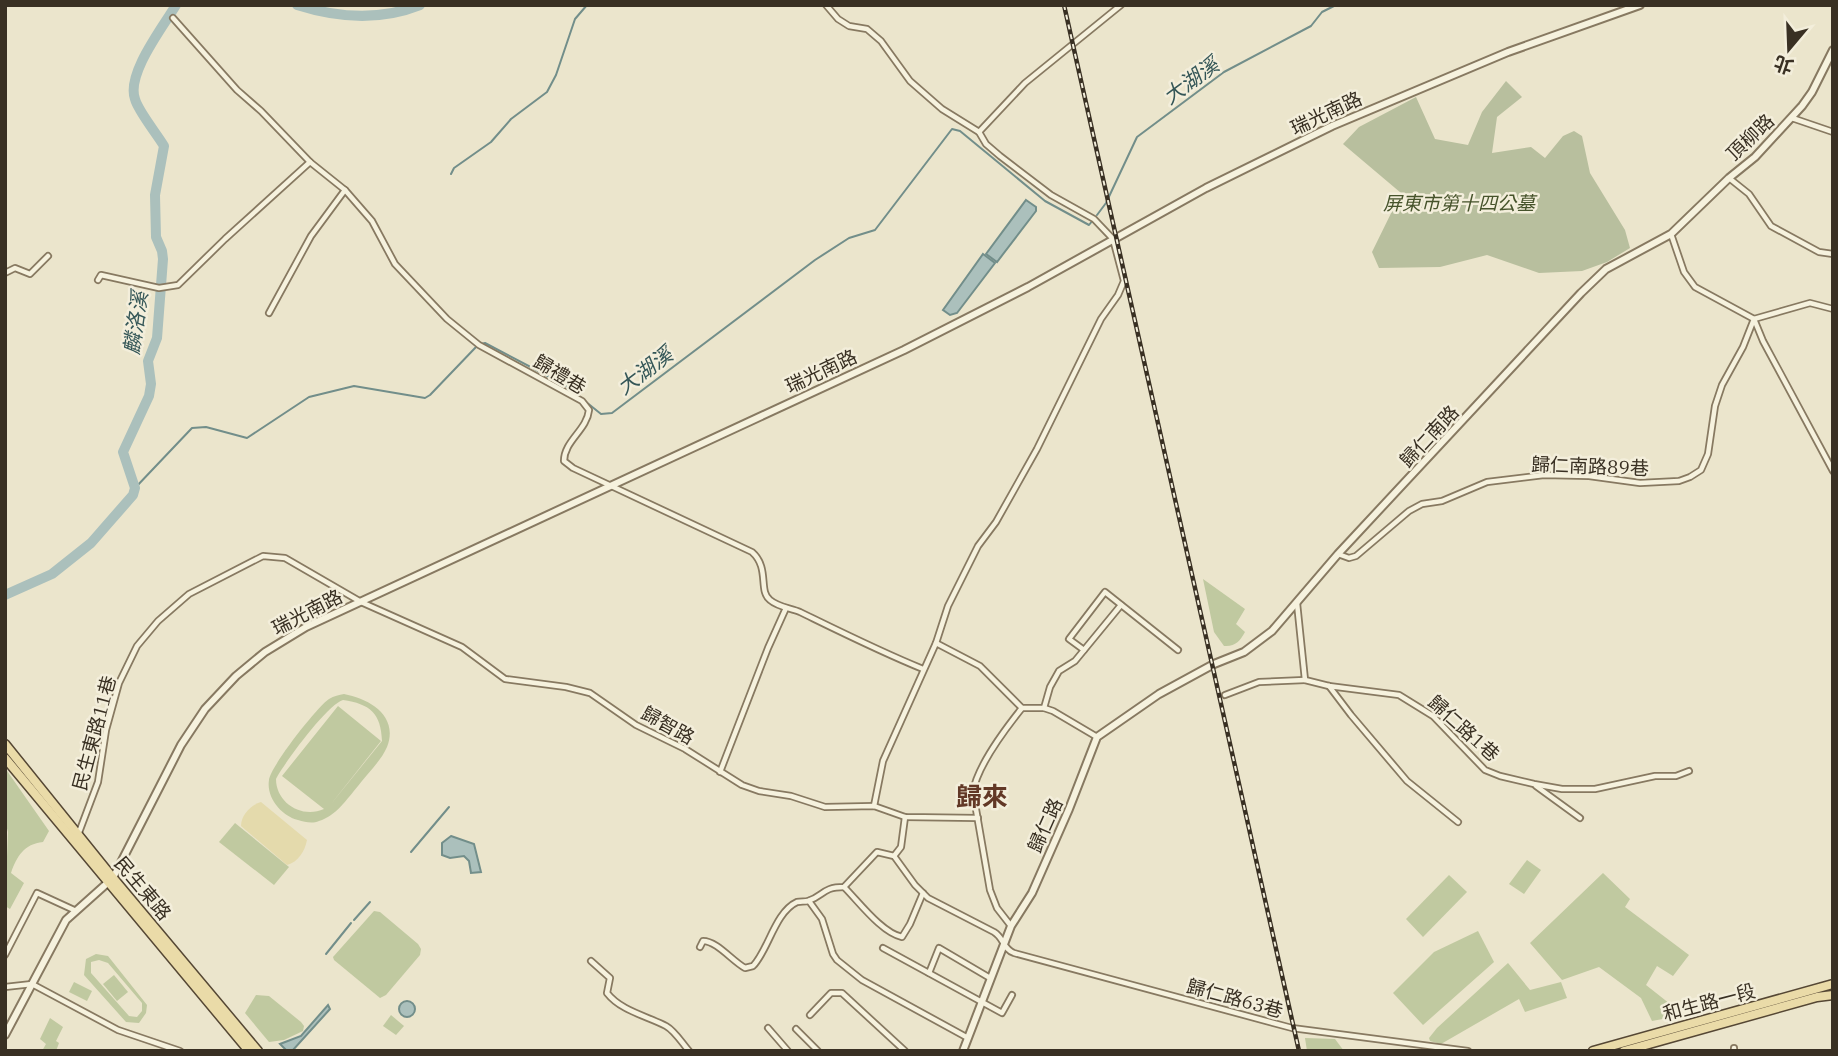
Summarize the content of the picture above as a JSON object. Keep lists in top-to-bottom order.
{
  "streets": {
    "main road": ["民生東路", "和生路一段"],
    "street": [
      "瑞光南路",
      "頂柳路",
      "歸禮巷",
      "歸仁南路",
      "歸仁南路89巷",
      "歸智路",
      "歸仁路1巷",
      "民生東路11巷",
      "歸仁路",
      "歸仁路63巷"
    ]
  },
  "crossings": [
    ["瑞光南路", "歸禮巷"],
    ["瑞光南路", "歸智路"],
    ["瑞光南路", "民生東路11巷"],
    ["瑞光南路", "民生東路"],
    ["頂柳路", "歸仁南路"],
    ["歸仁南路", "歸仁南路89巷"],
    ["歸仁南路", "歸仁路"],
    ["歸智路", "民生東路11巷"],
    ["民生東路11巷", "民生東路"],
    ["歸仁路", "歸仁路63巷"]
  ],
  "districts": ["歸來"],
  "water": ["大湖溪", "麟洛溪"],
  "parks": ["屏東市第十四公墓"],
  "north": "bottom"
}
